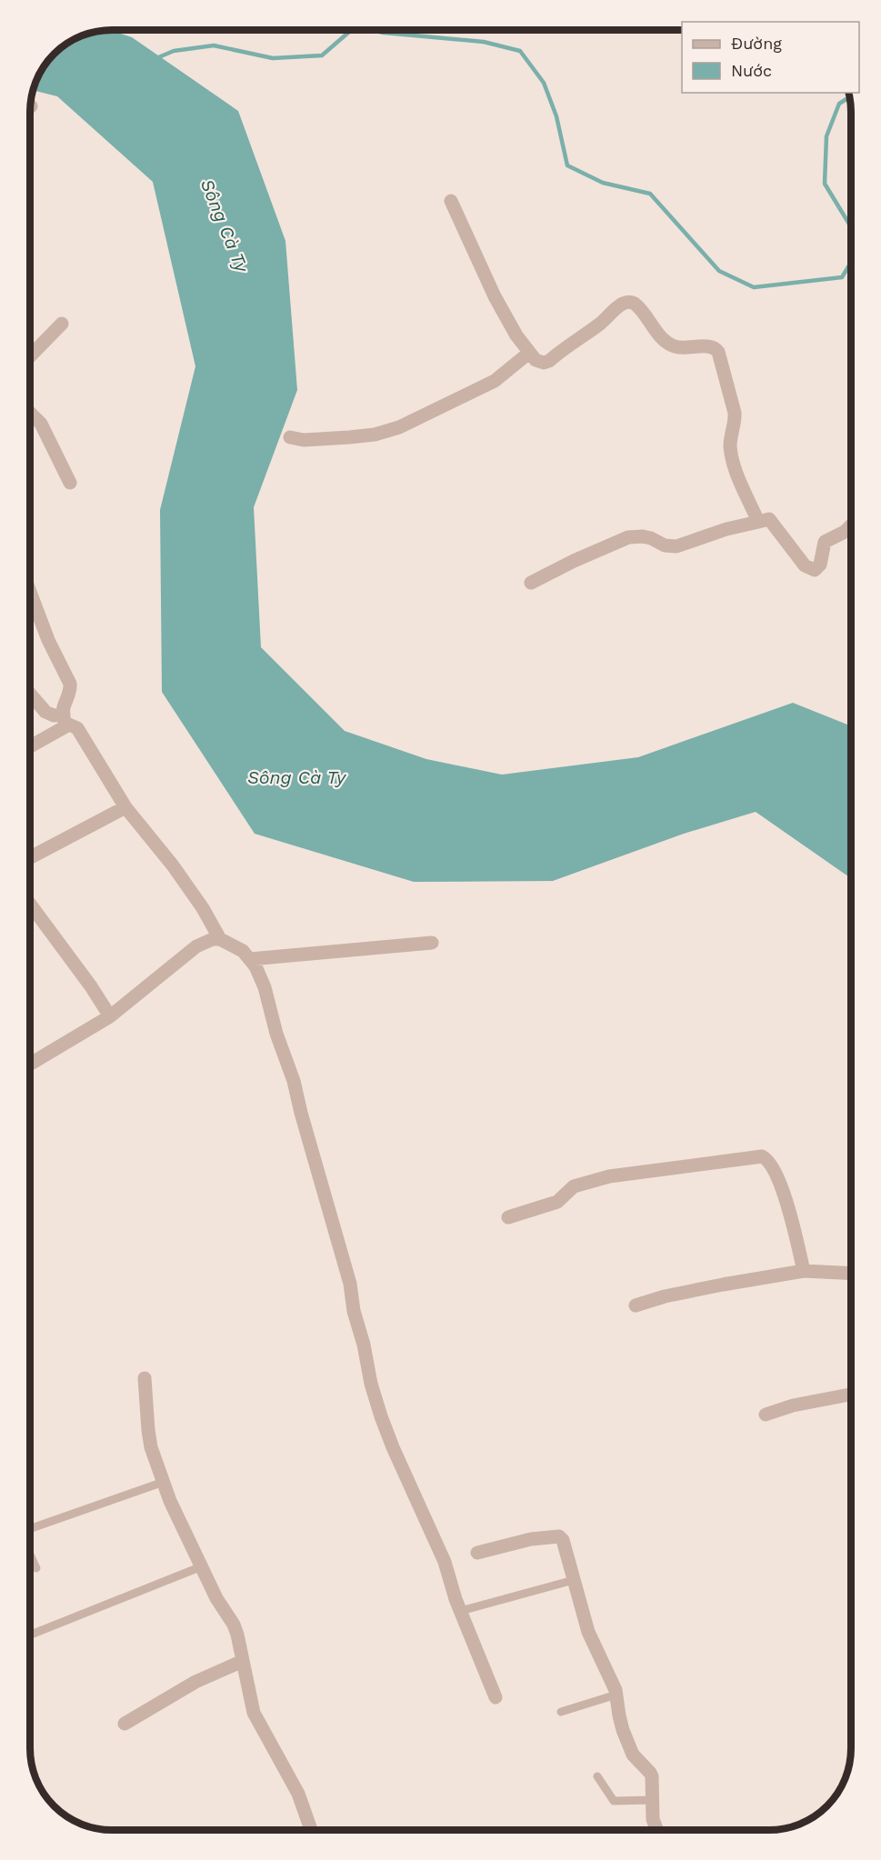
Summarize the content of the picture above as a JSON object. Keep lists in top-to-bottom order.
{
  "water": ["Sông Cà Ty"],
  "legend": ["Đường", "Nước"]
}
